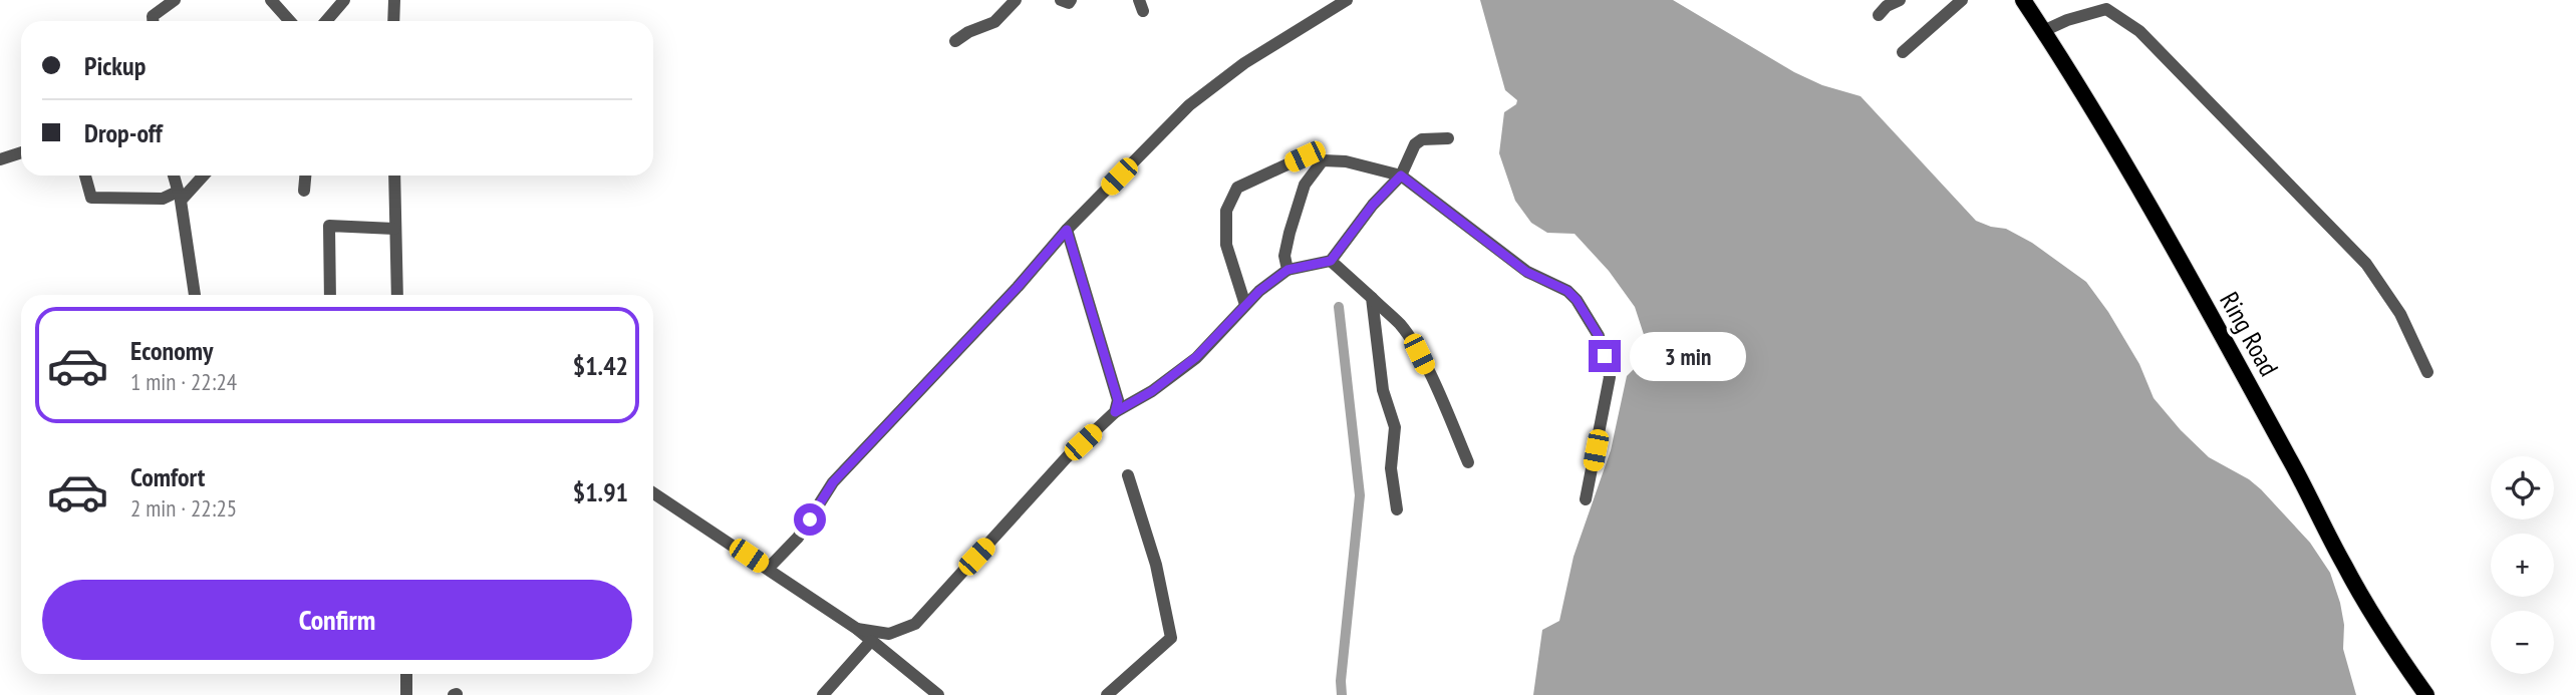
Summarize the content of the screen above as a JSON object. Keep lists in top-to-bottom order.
{
  "streets": {
    "main road": ["Ring Road"]
  },
  "page": {
    "banner": ["Pickup", "Drop-off"],
    "list": [
      {
        "name": "Economy",
        "note": "1 min · 22:24",
        "value": "$1.42"
      },
      {
        "name": "Comfort",
        "note": "2 min · 22:25",
        "value": "$1.91"
      }
    ],
    "bubble": "3 min",
    "map_buttons": ["+", "−"],
    "buttons": "Confirm"
  }
}
